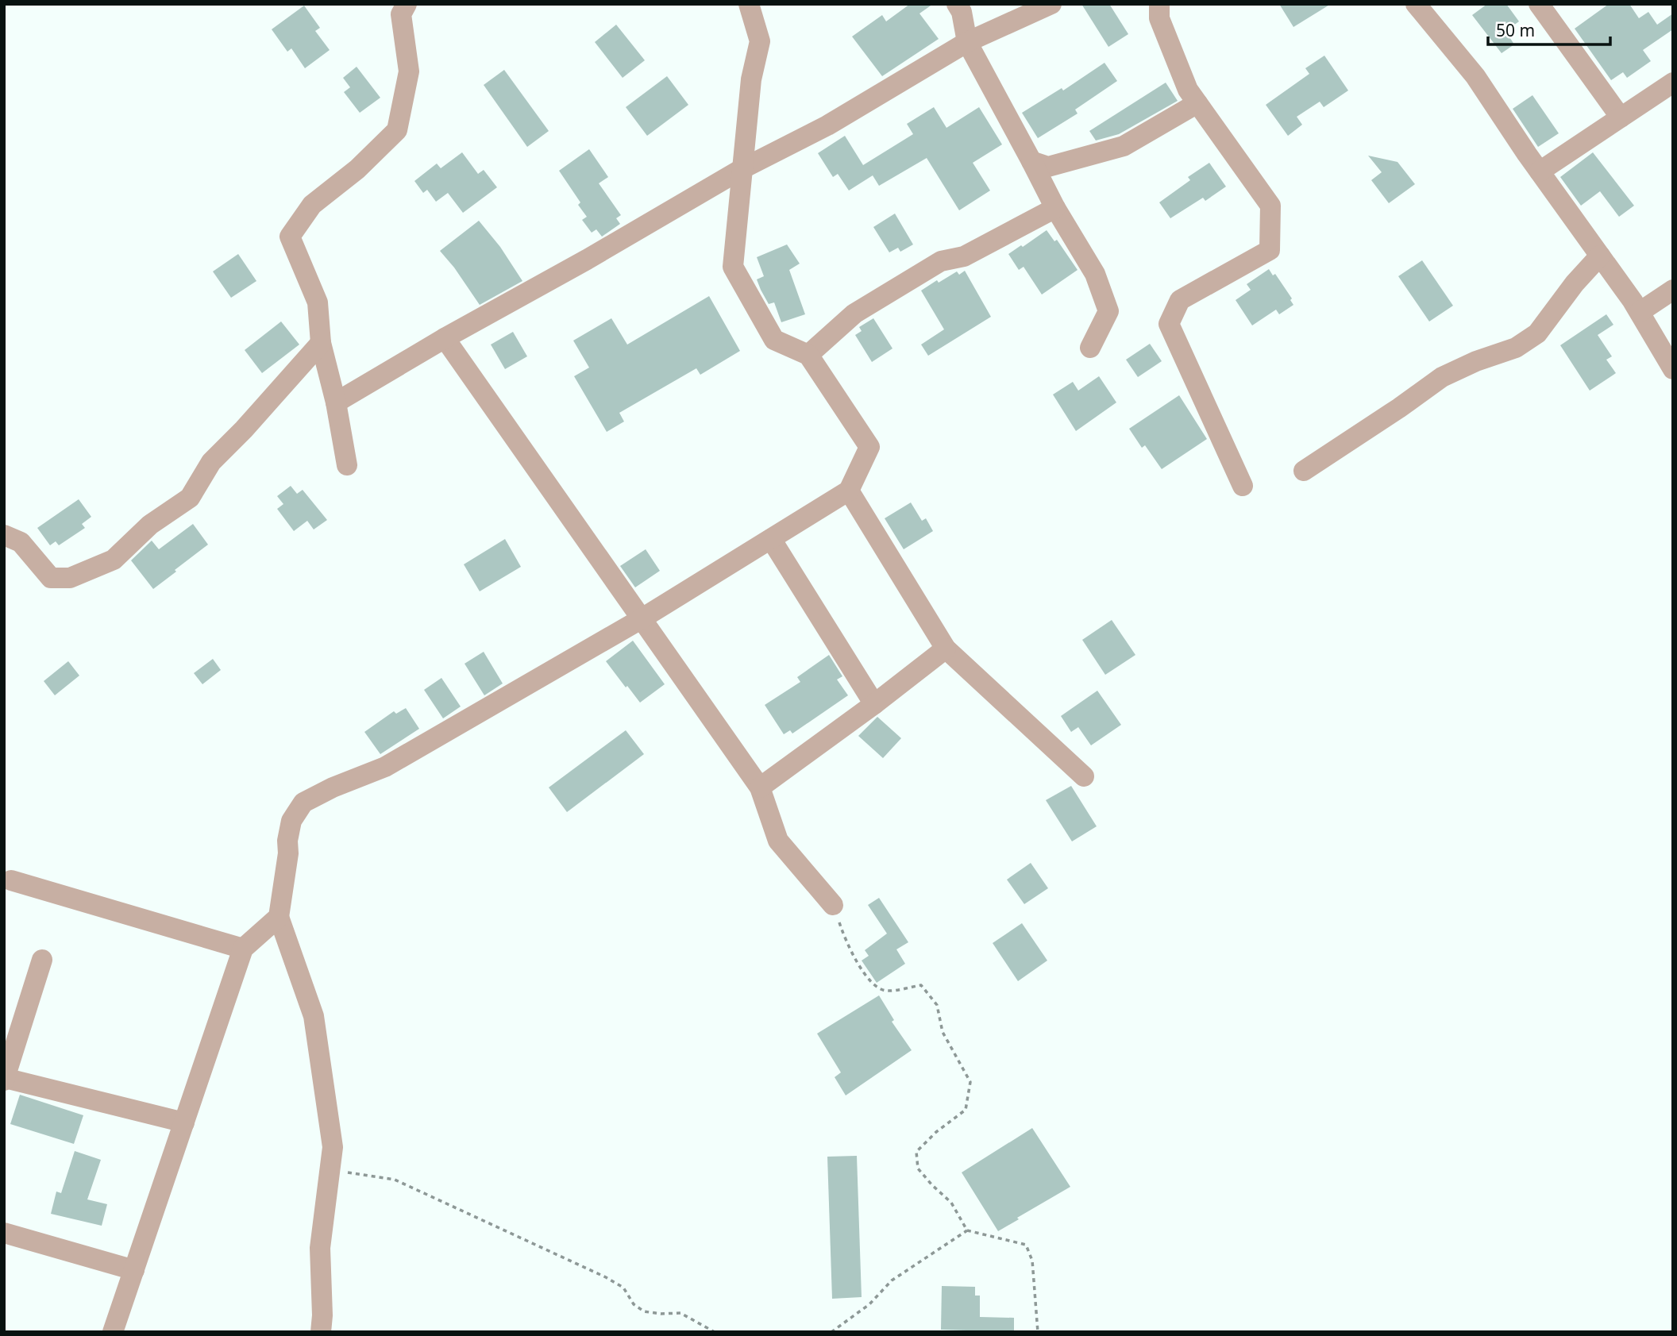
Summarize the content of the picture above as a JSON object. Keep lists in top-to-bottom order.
{
  "scale_bar": "50 m"
}
